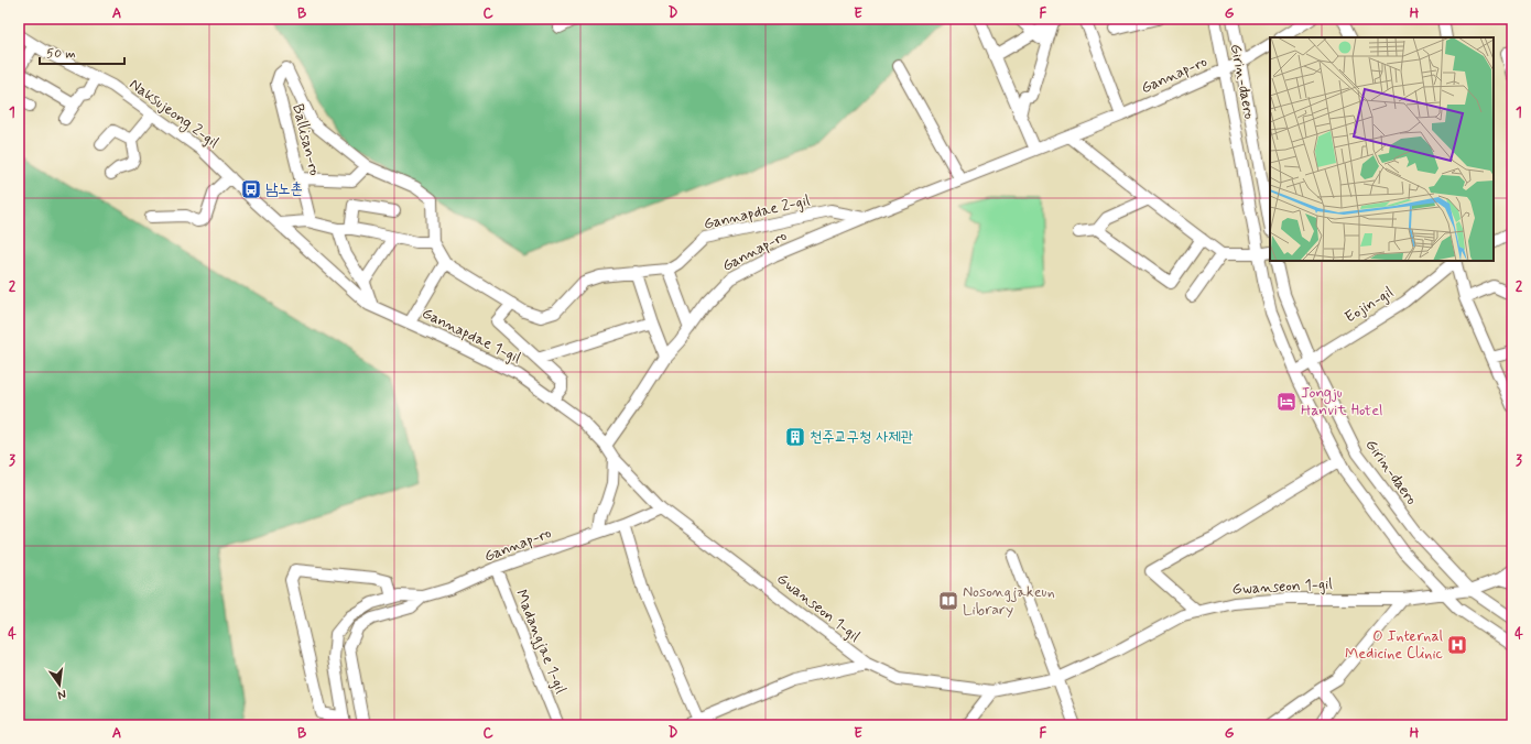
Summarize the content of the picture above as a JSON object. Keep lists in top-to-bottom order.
{
  "streets": {
    "street": [
      "Gannap-ro",
      "Girin-daero",
      "Naksujeong 2-gil",
      "Ballisan-ro",
      "Gannapdae 2-gil",
      "Eojin-gil",
      "Gannapdae 1-gil",
      "Gwanseon 1-gil",
      "Madangjae 1-gil"
    ]
  },
  "crossings": [
    ["Gannap-ro", "Girin-daero"],
    ["Gannap-ro", "Gannapdae 2-gil"],
    ["Gannap-ro", "Gannapdae 1-gil"],
    ["Gannap-ro", "Gwanseon 1-gil"],
    ["Gannap-ro", "Madangjae 1-gil"],
    ["Girin-daero", "Eojin-gil"],
    ["Girin-daero", "Gwanseon 1-gil"],
    ["Naksujeong 2-gil", "Gannapdae 1-gil"],
    ["Gannapdae 1-gil", "Gwanseon 1-gil"]
  ],
  "places": {
    "bus stop": ["남노촌"],
    "hotel": ["Jongju Hanvit Hotel"],
    "building": ["천주교구청 사제관"],
    "library": ["Nosongjakeun Library"],
    "hospital": ["O Internal Medicine Clinic"]
  },
  "scale_bar": "50 m",
  "north": "bottom",
  "grid": {
    "columns": [
      "A",
      "B",
      "C",
      "D",
      "E",
      "F",
      "G",
      "H"
    ],
    "rows": [
      "1",
      "2",
      "3",
      "4"
    ]
  }
}
